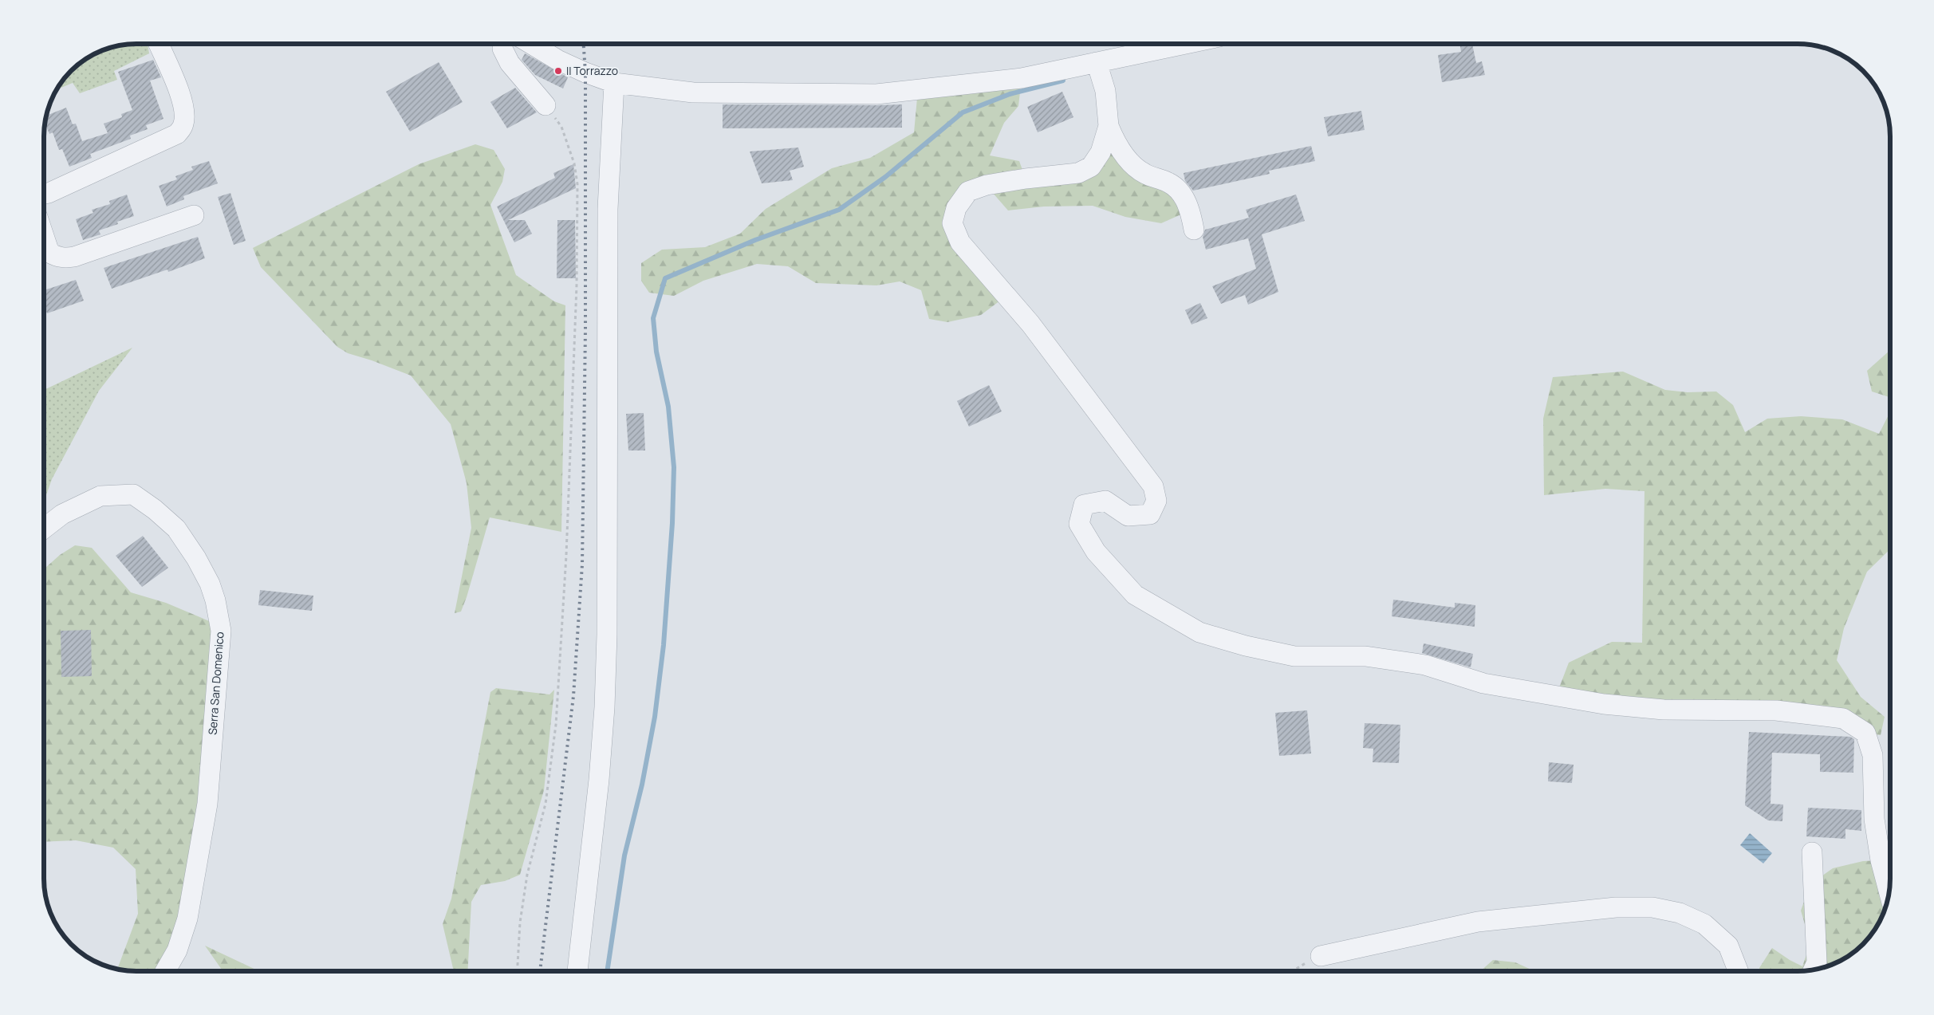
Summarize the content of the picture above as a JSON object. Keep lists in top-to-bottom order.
{
  "streets": {
    "street": ["Serra San Domenico"]
  },
  "places": ["Il Torrazzo"]
}
